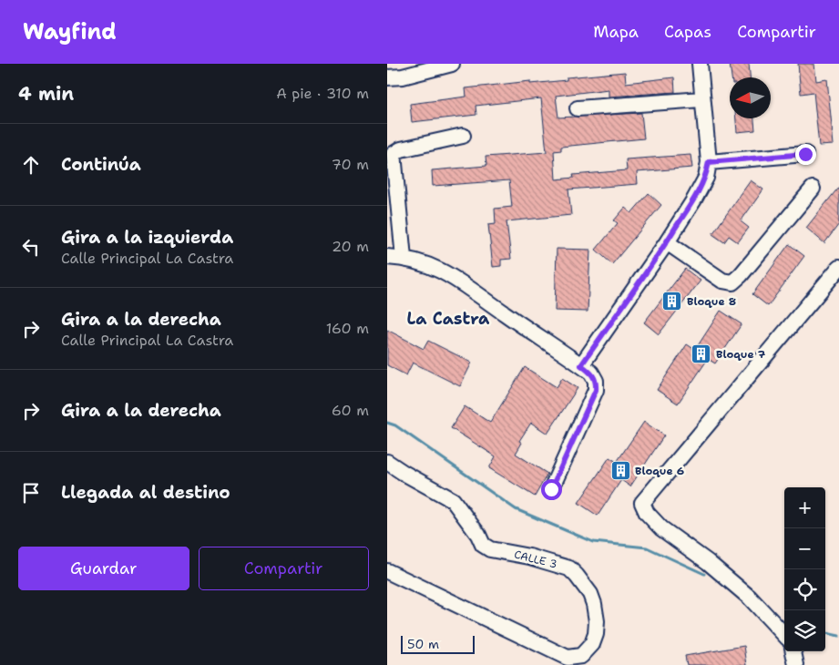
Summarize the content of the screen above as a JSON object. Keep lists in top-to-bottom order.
{
  "streets": {
    "street": ["CALLE 3"]
  },
  "districts": ["La Castra"],
  "places": {
    "building": ["Bloque 8", "Bloque 7", "Bloque 6"]
  },
  "scale_bar": "50 m",
  "north": "left",
  "page": {
    "header": "Wayfind",
    "nav": ["Mapa", "Capas", "Compartir"],
    "heading": ["4 min", "A pie · 310 m"],
    "list": [
      ["Continúa", "70 m"],
      ["Gira a la izquierda", "Calle Principal La Castra", "20 m"],
      ["Gira a la derecha", "Calle Principal La Castra", "160 m"],
      ["Gira a la derecha", "60 m"],
      "Llegada al destino"
    ],
    "map_buttons": ["+", "−"],
    "buttons": ["Guardar", "Compartir"],
    "scale": "50 m"
  }
}
